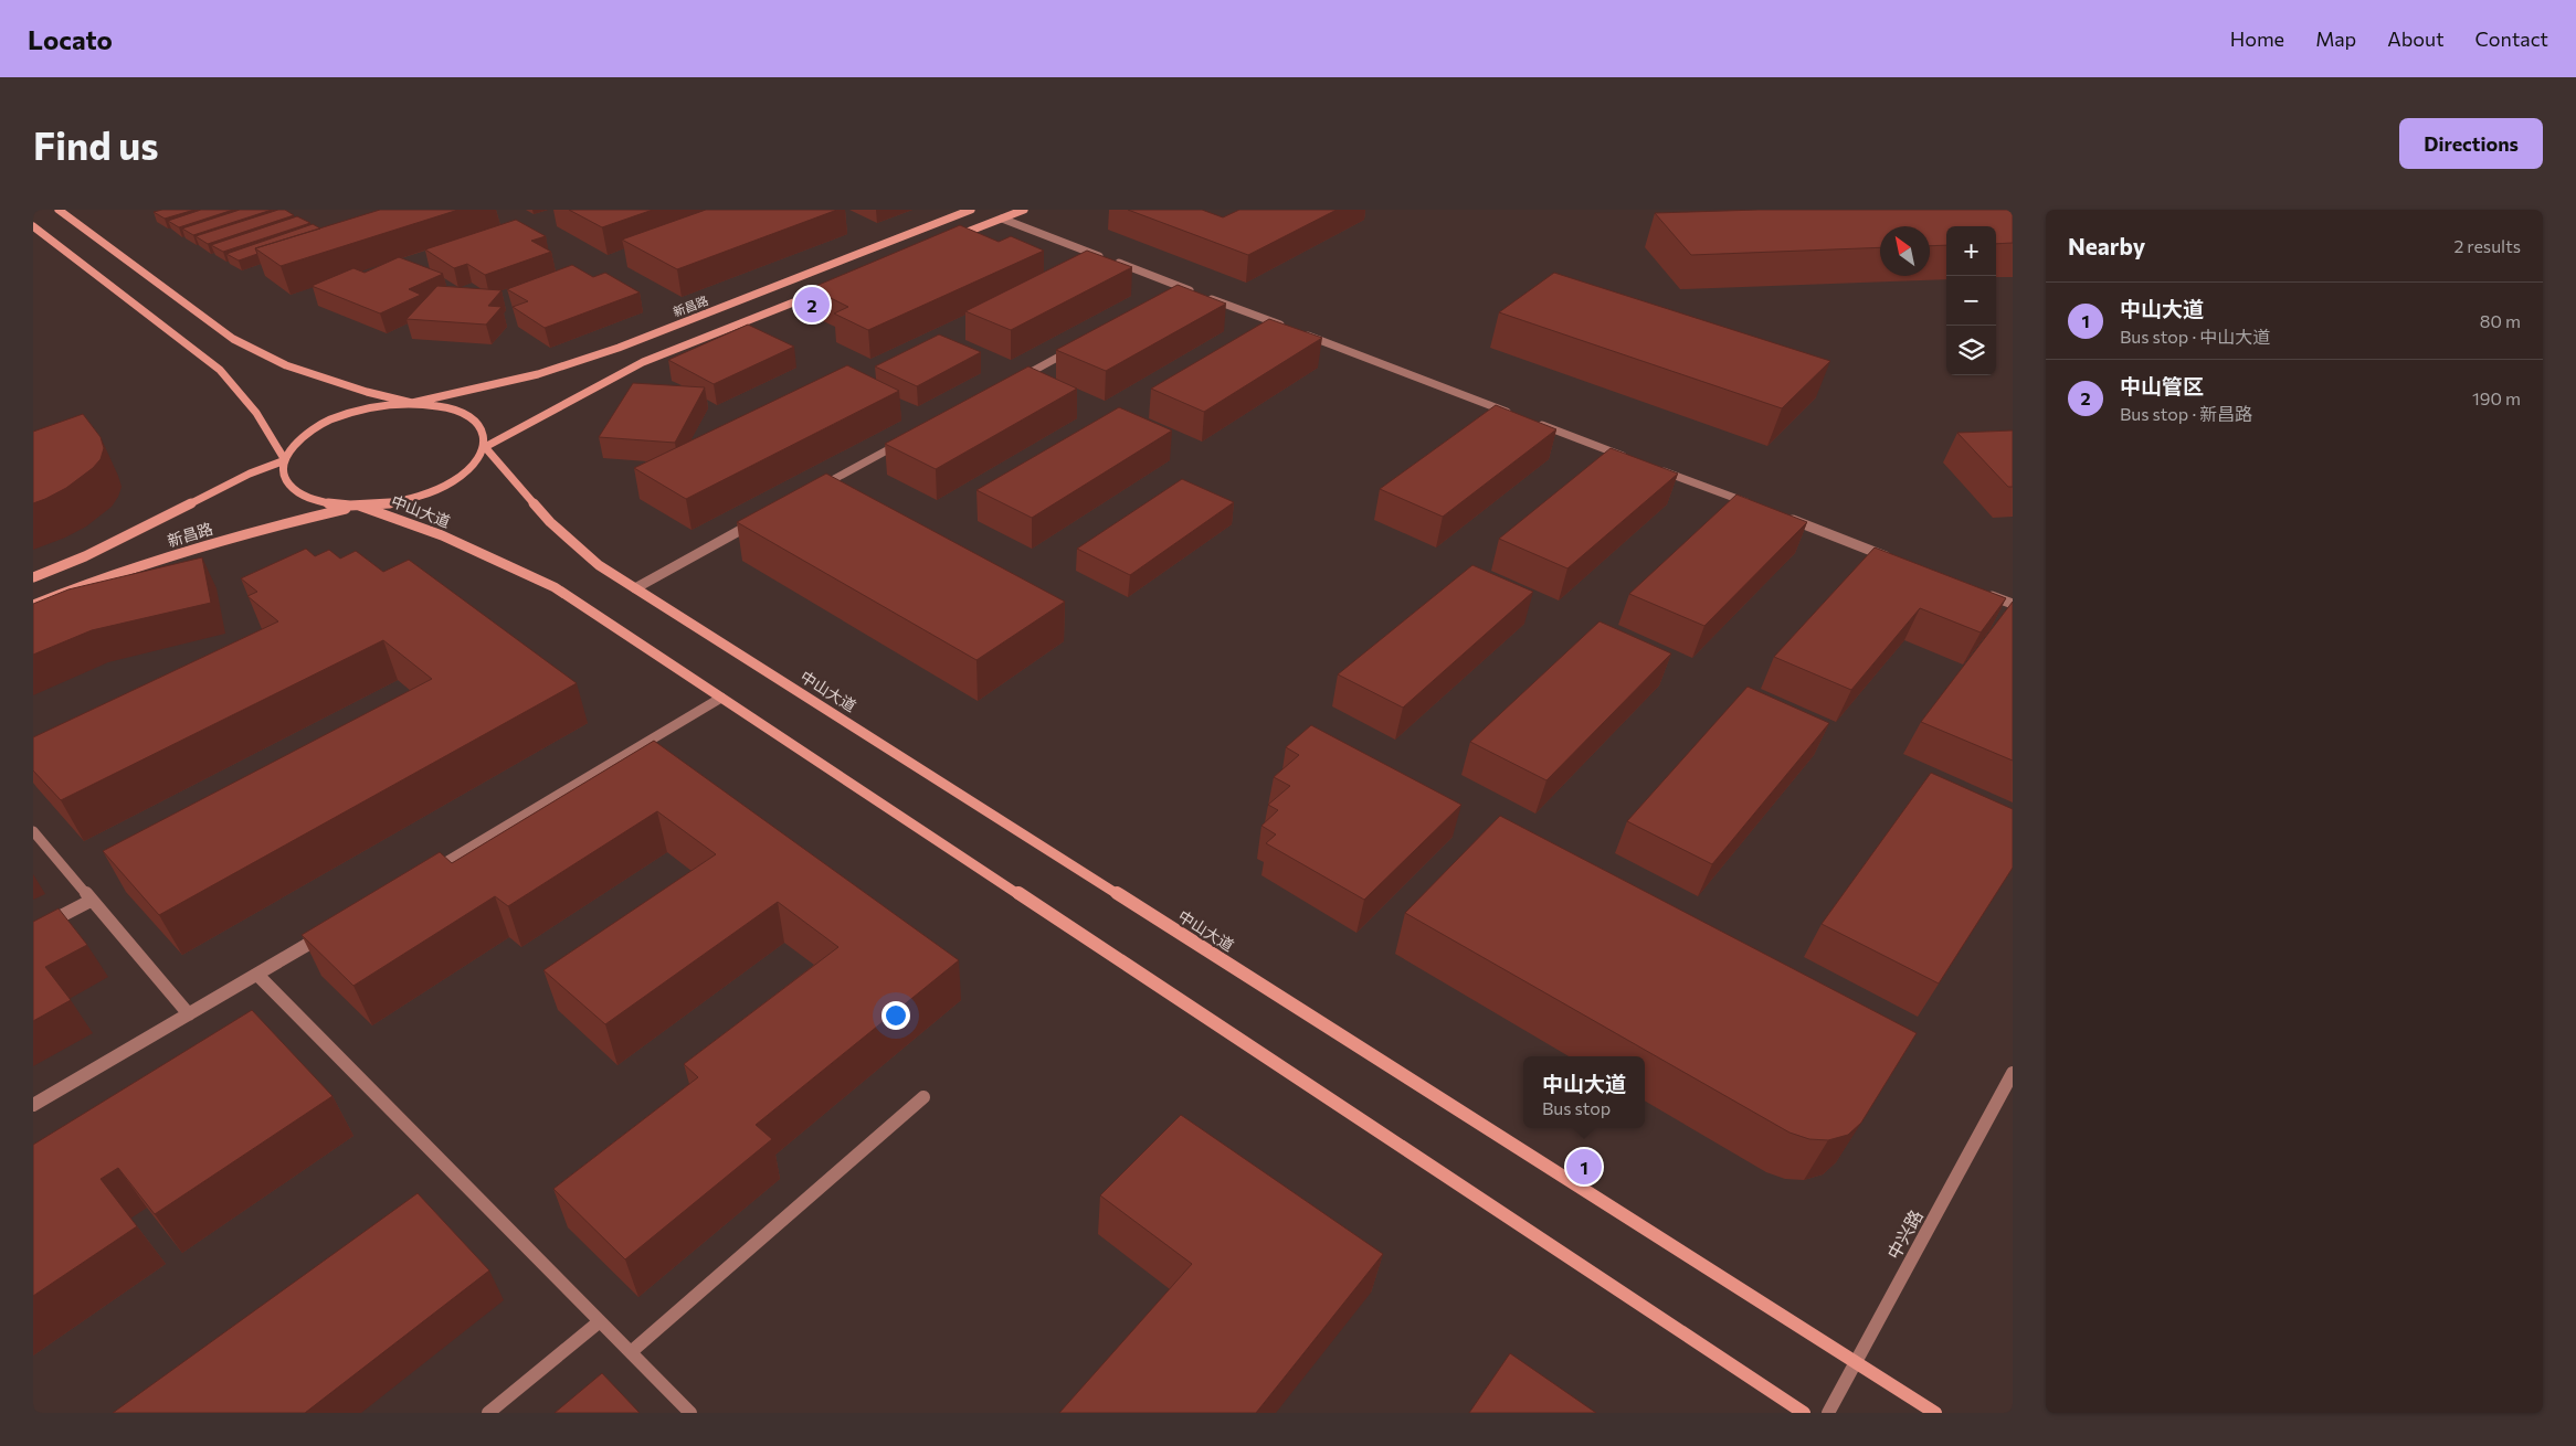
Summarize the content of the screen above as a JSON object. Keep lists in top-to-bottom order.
{
  "streets": {
    "main road": ["新昌路", "中山大道"],
    "street": ["中兴路"]
  },
  "crossings": [
    ["新昌路", "中山大道"],
    ["中山大道", "中兴路"]
  ],
  "north": "top left",
  "page": {
    "header": "Locato",
    "nav": [
      "Home",
      "Map",
      "About",
      "Contact"
    ],
    "buttons": "Directions",
    "title": "Find us",
    "heading": ["Nearby", "2 results"],
    "map_buttons": ["+", "−"],
    "list": [
      {
        "mark": "1",
        "name": "中山大道",
        "note": "Bus stop · 中山大道",
        "value": "80 m"
      },
      {
        "mark": "2",
        "name": "中山管区",
        "note": "Bus stop · 新昌路",
        "value": "190 m"
      }
    ],
    "pins": ["2", "1"],
    "popup": ["中山大道", "Bus stop"]
  }
}
